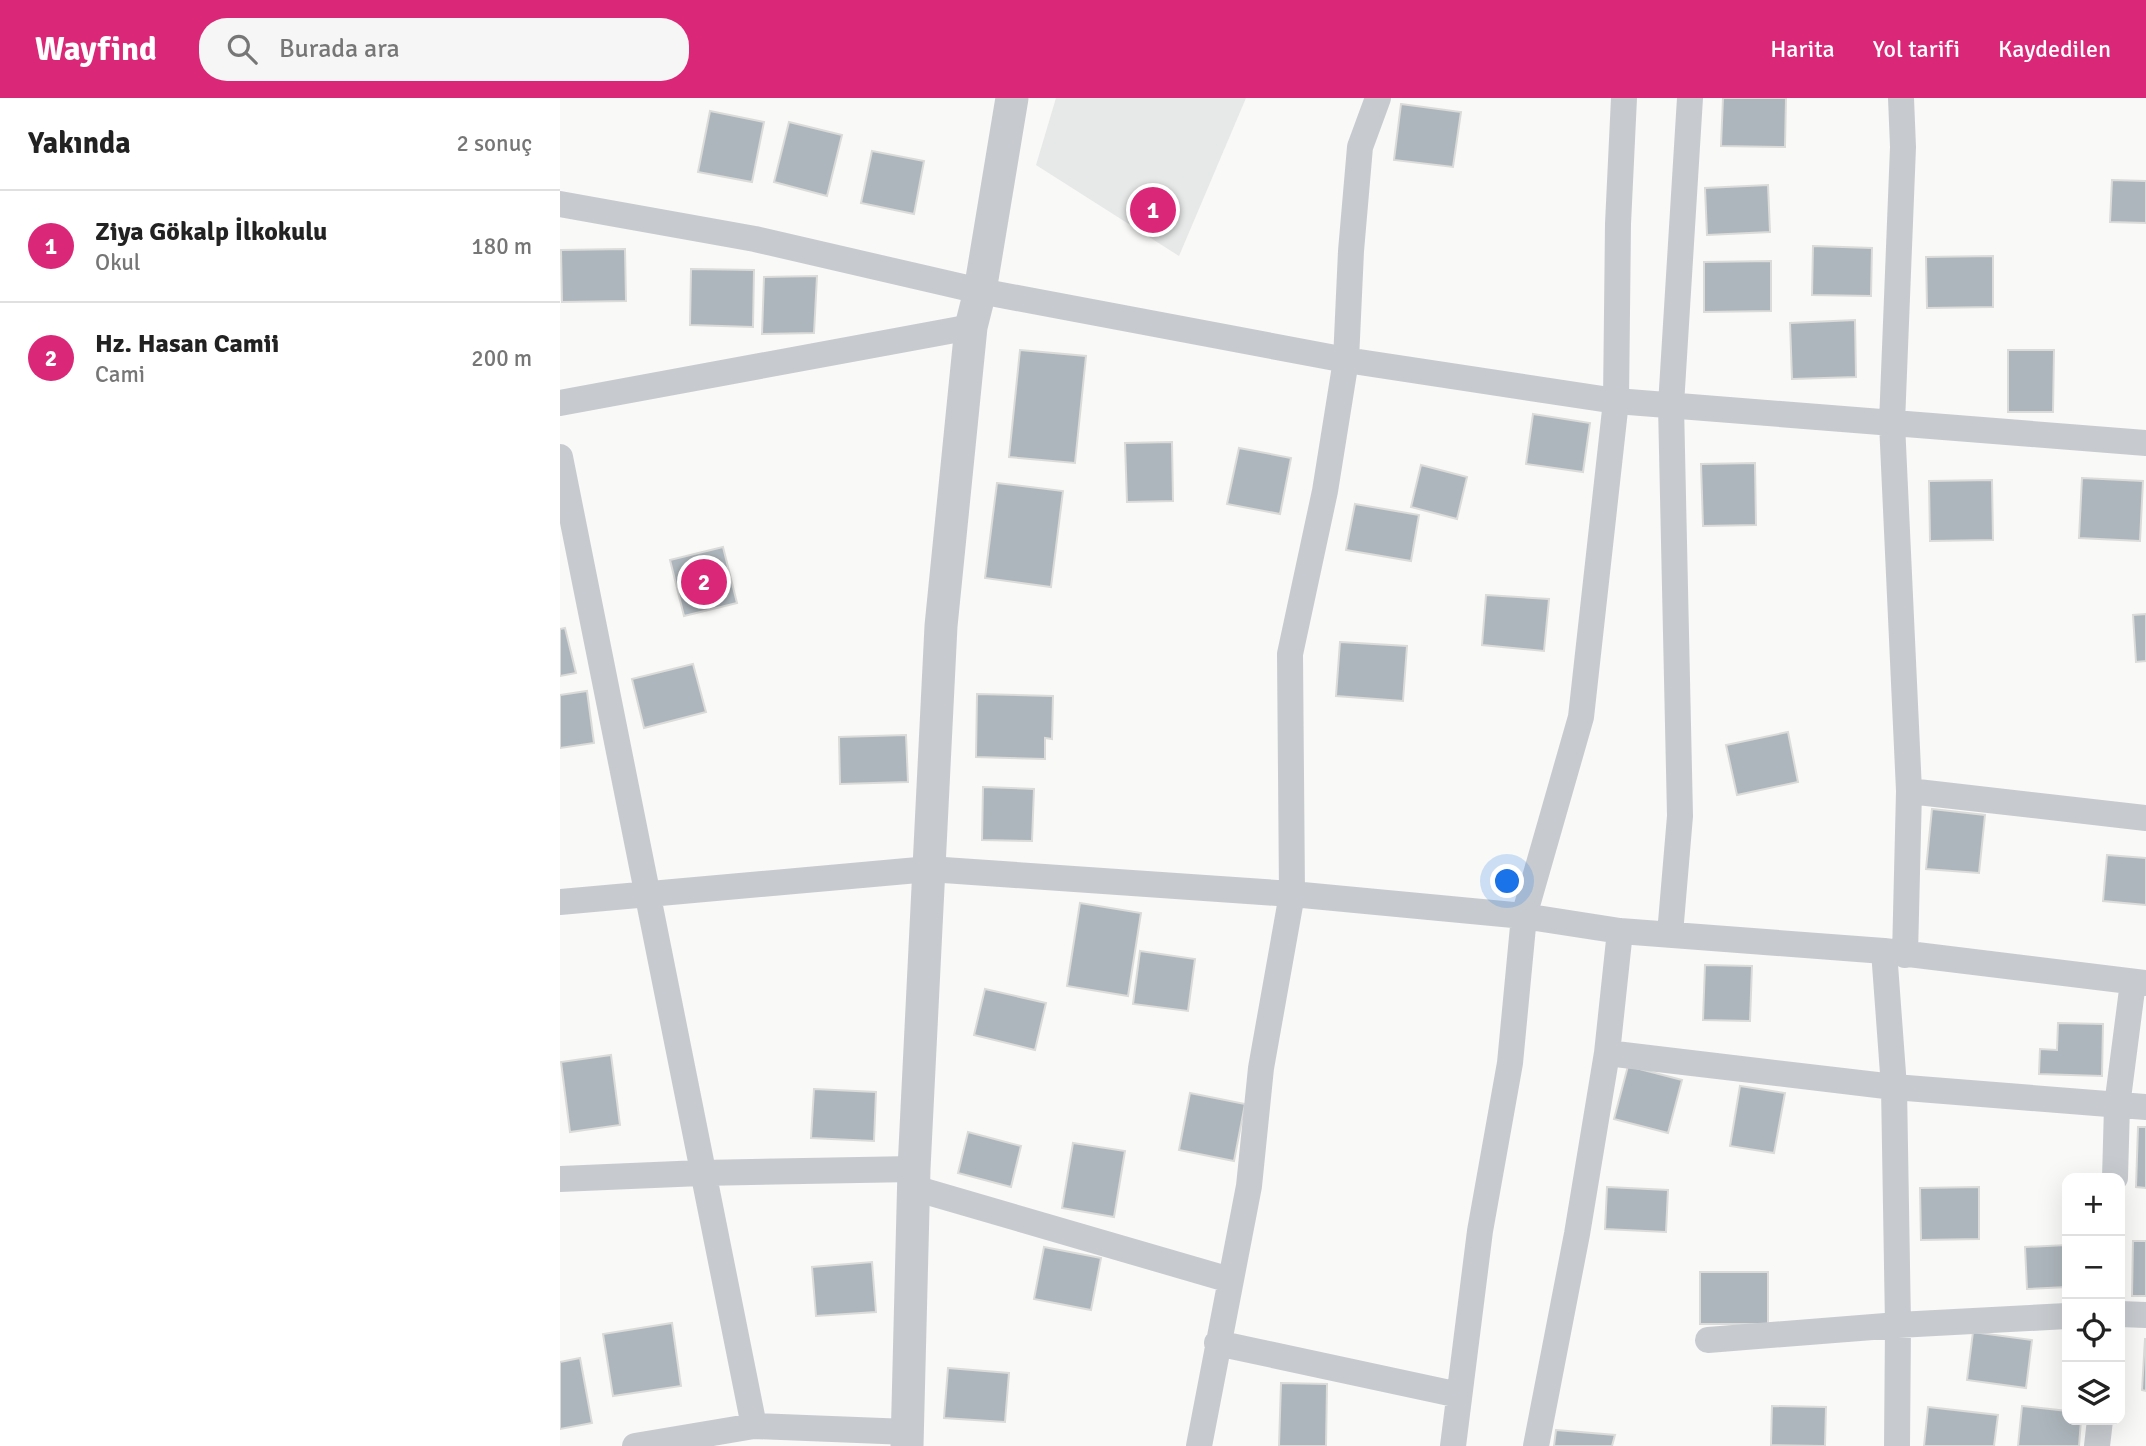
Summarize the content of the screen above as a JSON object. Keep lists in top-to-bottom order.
{
  "page": {
    "header": "Wayfind",
    "search": "Burada ara",
    "nav": ["Harita", "Yol tarifi", "Kaydedilen"],
    "heading": ["Yakında", "2 sonuç"],
    "pins": ["1", "2"],
    "list": [
      {
        "mark": "1",
        "name": "Ziya Gökalp İlkokulu",
        "note": "Okul",
        "value": "180 m"
      },
      {
        "mark": "2",
        "name": "Hz. Hasan Camii",
        "note": "Cami",
        "value": "200 m"
      }
    ],
    "map_buttons": ["+", "−"]
  }
}
